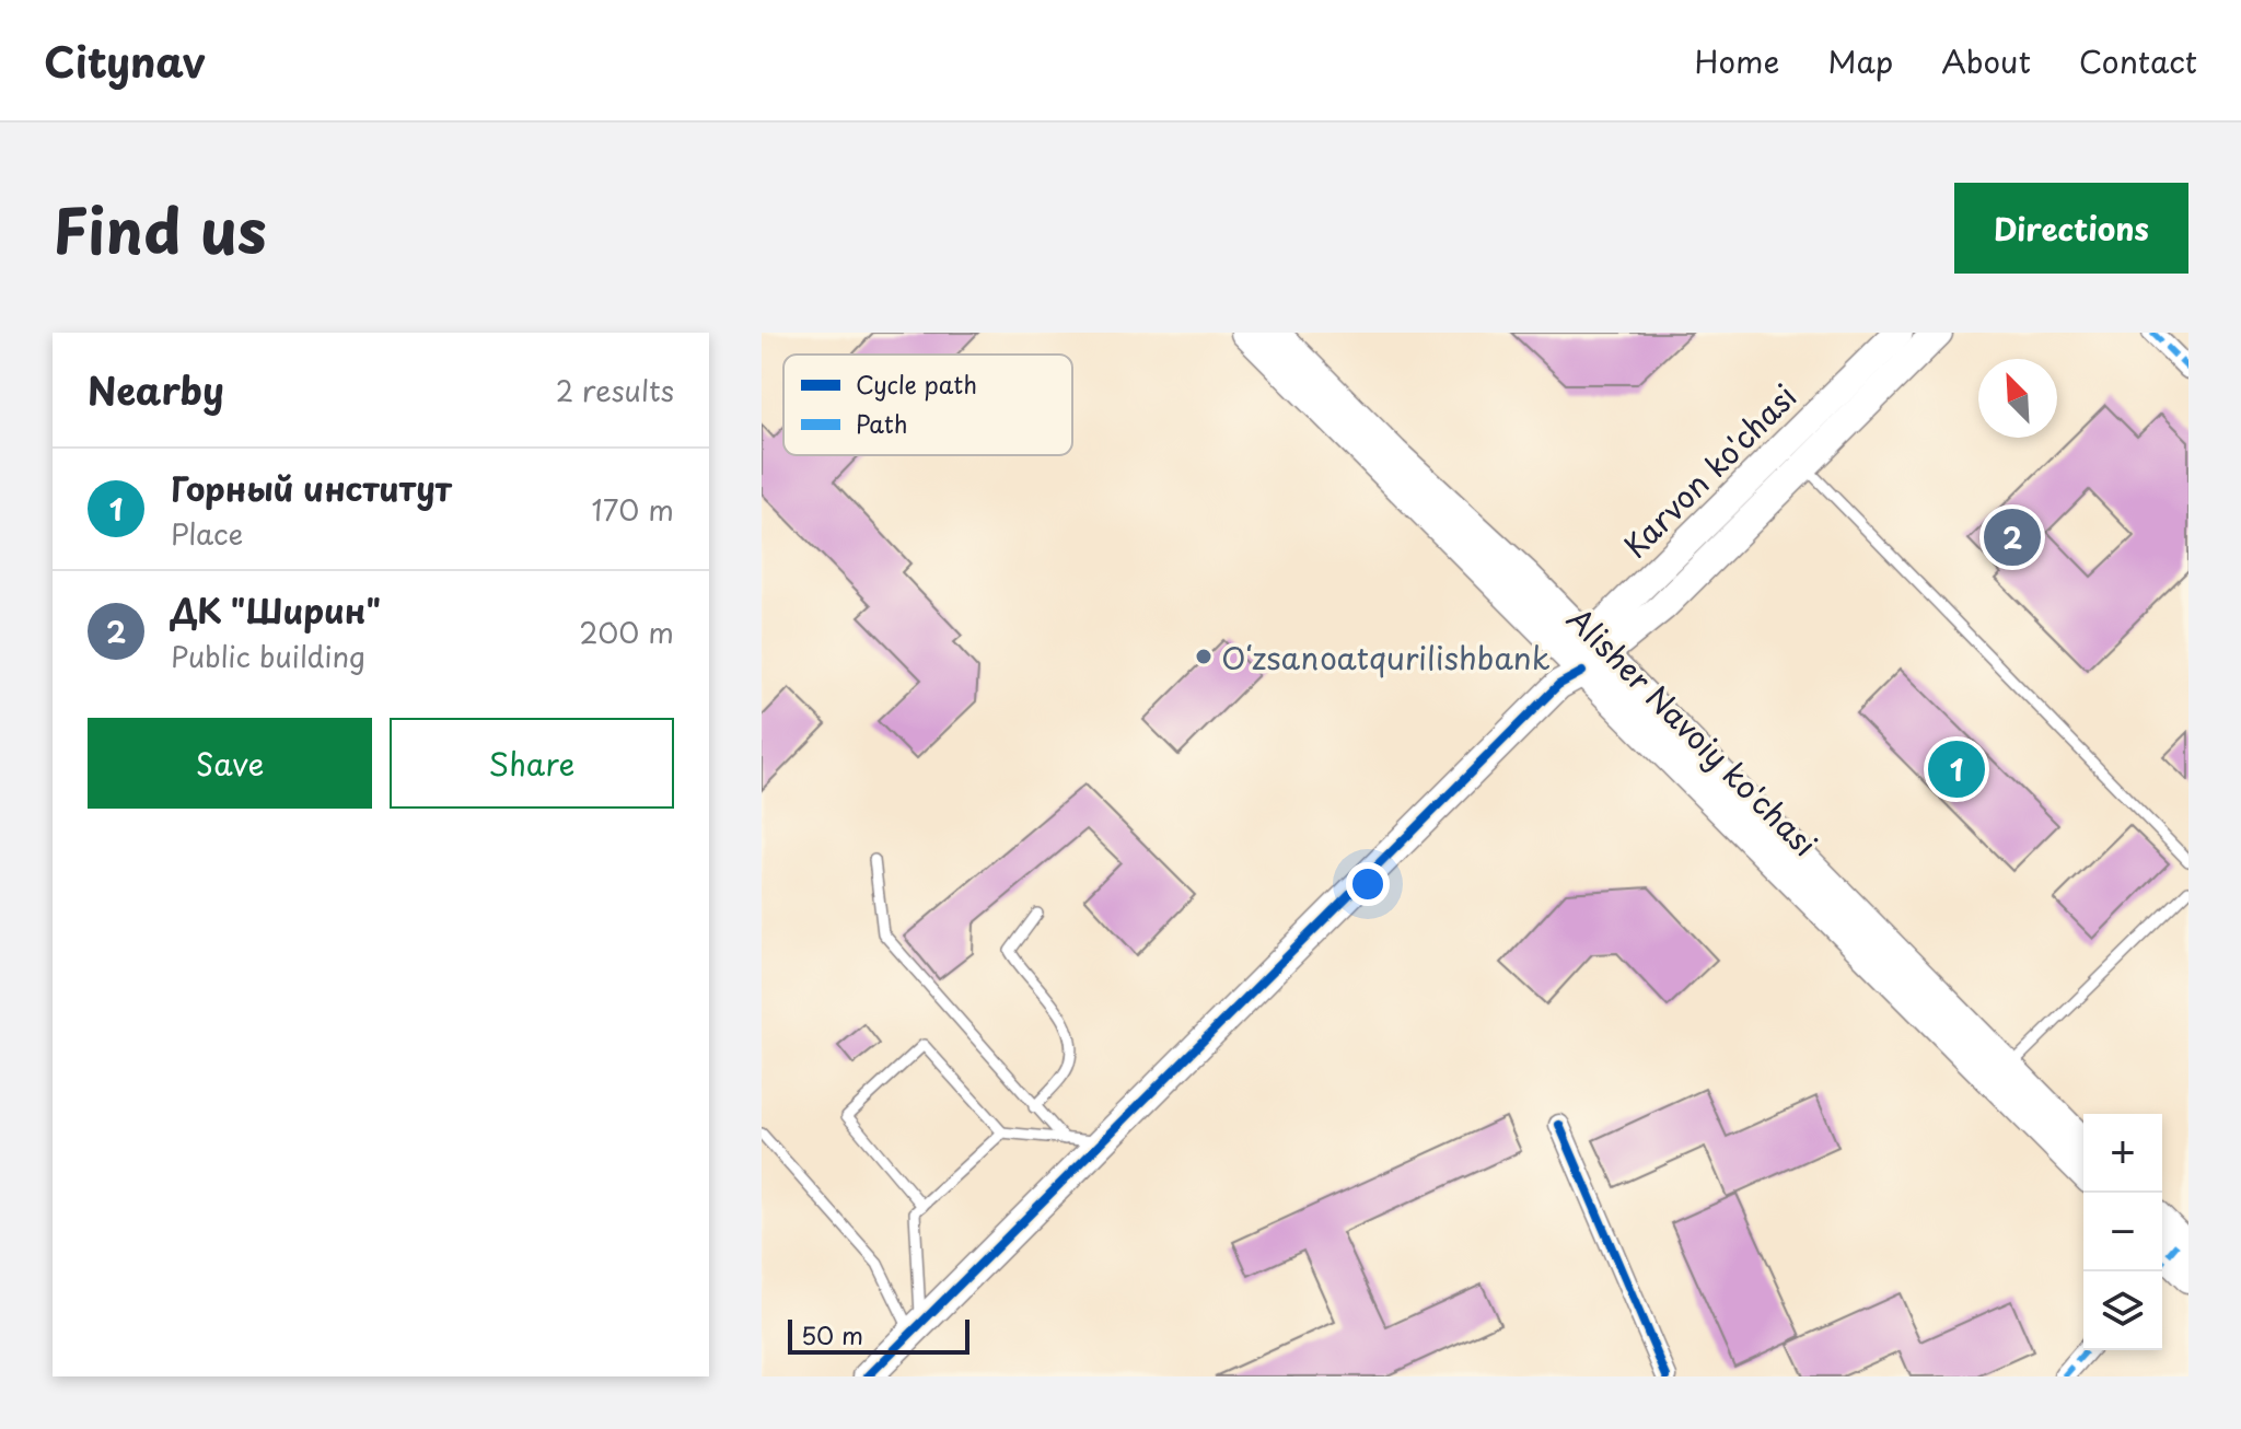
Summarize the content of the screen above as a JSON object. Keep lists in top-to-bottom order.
{
  "streets": {
    "main road": ["Karvon ko'chasi", "Alisher Navoiy ko'chasi"]
  },
  "crossings": [
    ["Karvon ko'chasi", "Alisher Navoiy ko'chasi"]
  ],
  "places": ["Oʻzsanoatqurilishbank"],
  "legend": ["Cycle path", "Path"],
  "scale_bar": "50 m",
  "north": "top left",
  "page": {
    "header": "Citynav",
    "nav": [
      "Home",
      "Map",
      "About",
      "Contact"
    ],
    "title": "Find us",
    "buttons": [
      "Directions",
      ["Save", "Share"]
    ],
    "heading": ["Nearby", "2 results"],
    "list": [
      {
        "mark": "1",
        "name": "Горный институт",
        "note": "Place",
        "value": "170 m"
      },
      {
        "mark": "2",
        "name": "ДК \"Ширин\"",
        "note": "Public building",
        "value": "200 m"
      }
    ],
    "pins": ["2", "1"],
    "map_buttons": ["+", "−"],
    "scale": "50 m"
  }
}
